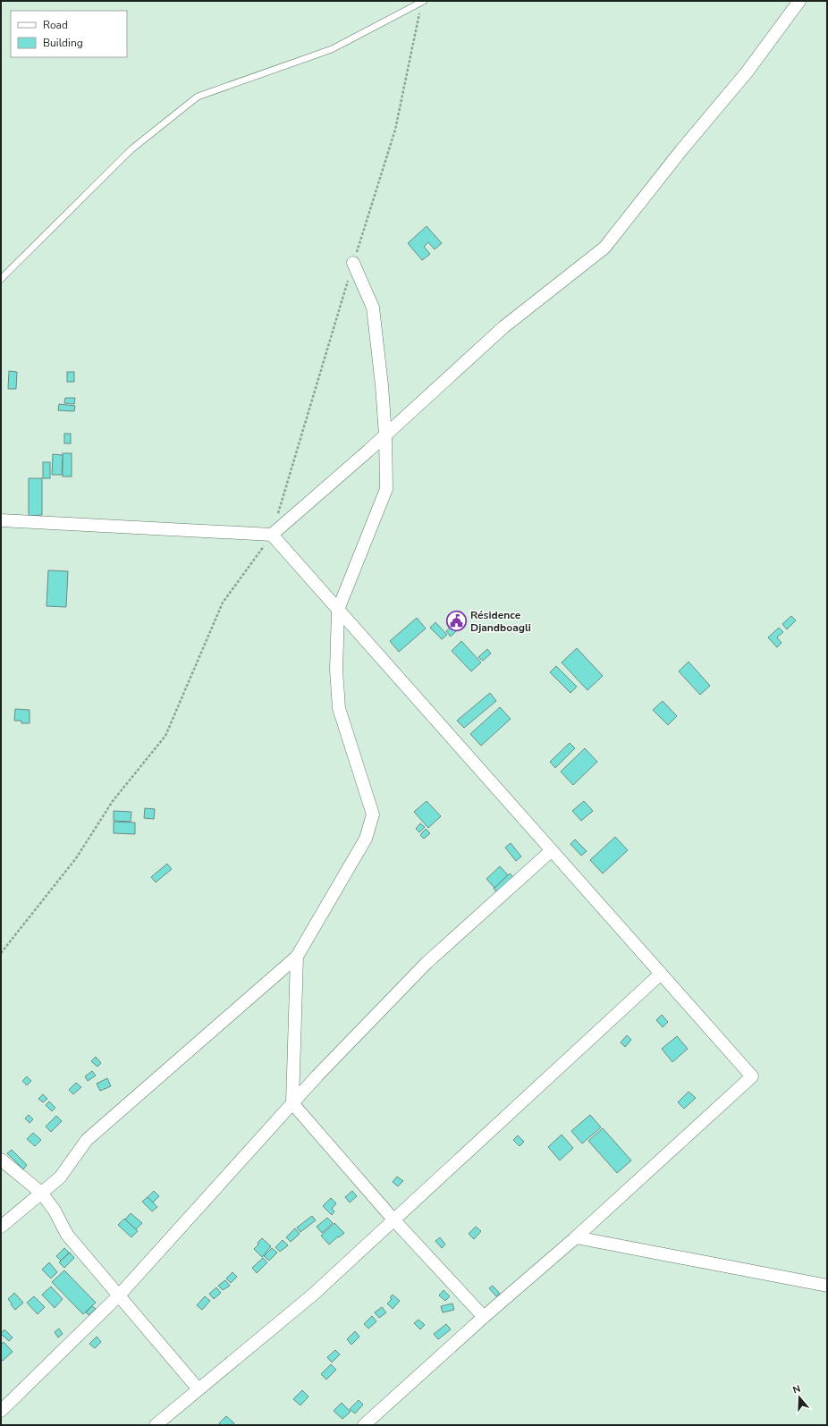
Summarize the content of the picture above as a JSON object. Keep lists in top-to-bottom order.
{
  "places": {
    "public building": ["Résidence Djandboagli"]
  },
  "legend": ["Road", "Building"],
  "north": "top"
}
